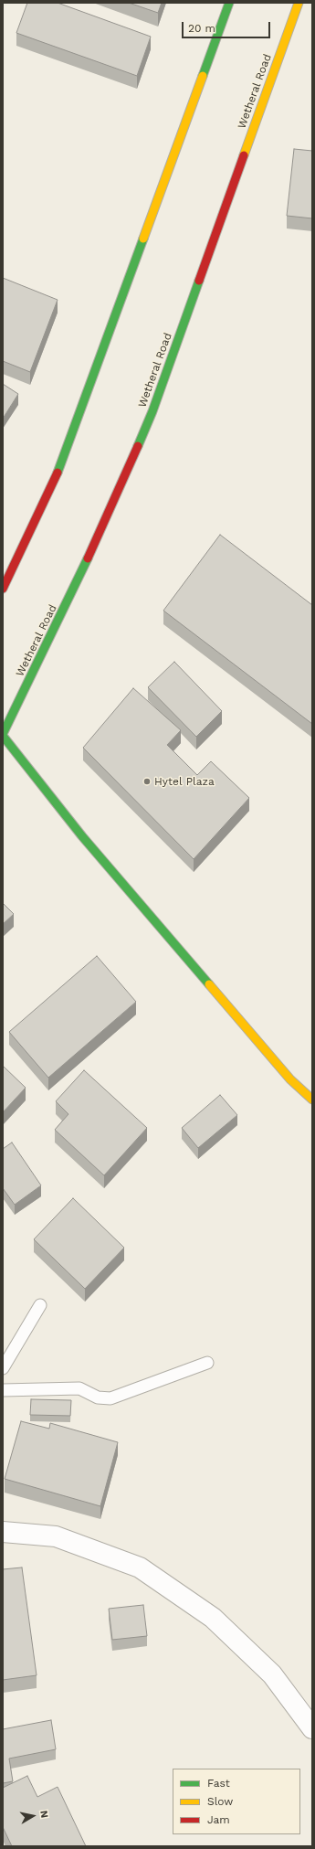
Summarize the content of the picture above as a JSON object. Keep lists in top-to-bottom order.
{
  "streets": {
    "main road": ["Wetheral Road"]
  },
  "places": ["Hytel Plaza"],
  "legend": ["Fast", "Slow", "Jam"],
  "scale_bar": "20 m",
  "north": "right"
}
